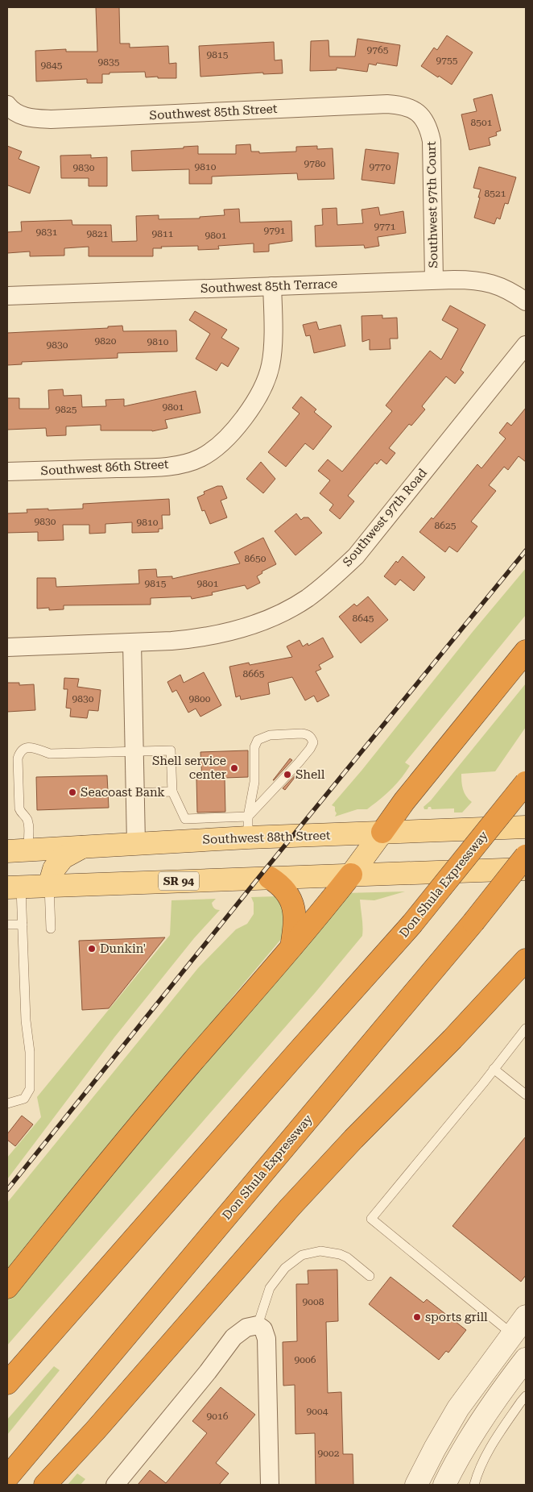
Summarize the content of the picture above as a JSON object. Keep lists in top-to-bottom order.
{
  "streets": {
    "highway": ["Don Shula Expressway"],
    "main road": ["Southwest 88th Street", "SR 94"],
    "street": [
      "Southwest 85th Street",
      "Southwest 97th Court",
      "Southwest 85th Terrace",
      "Southwest 86th Street",
      "Southwest 97th Road"
    ]
  },
  "crossings": [
    ["Southwest 85th Street", "Southwest 97th Court"],
    ["Southwest 97th Court", "Southwest 85th Terrace"],
    ["Southwest 85th Terrace", "Southwest 86th Street"]
  ],
  "places": [
    "Shell service center",
    "Shell",
    "Seacoast Bank",
    "Dunkin'",
    "sports grill"
  ],
  "house_numbers": [
    "9765",
    "9815",
    "9755",
    "9835",
    "9845",
    "8501",
    "9780",
    "9810",
    "9770",
    "9830",
    "8521",
    "9771",
    "9791",
    "9831",
    "9821",
    "9811",
    "9801",
    "9820",
    "9810",
    "9830",
    "9801",
    "9825",
    "9830",
    "9810",
    "8625",
    "8650",
    "9815",
    "9801",
    "8645",
    "8665",
    "9830",
    "9800",
    "9008",
    "9006",
    "9004",
    "9016",
    "9002"
  ]
}
